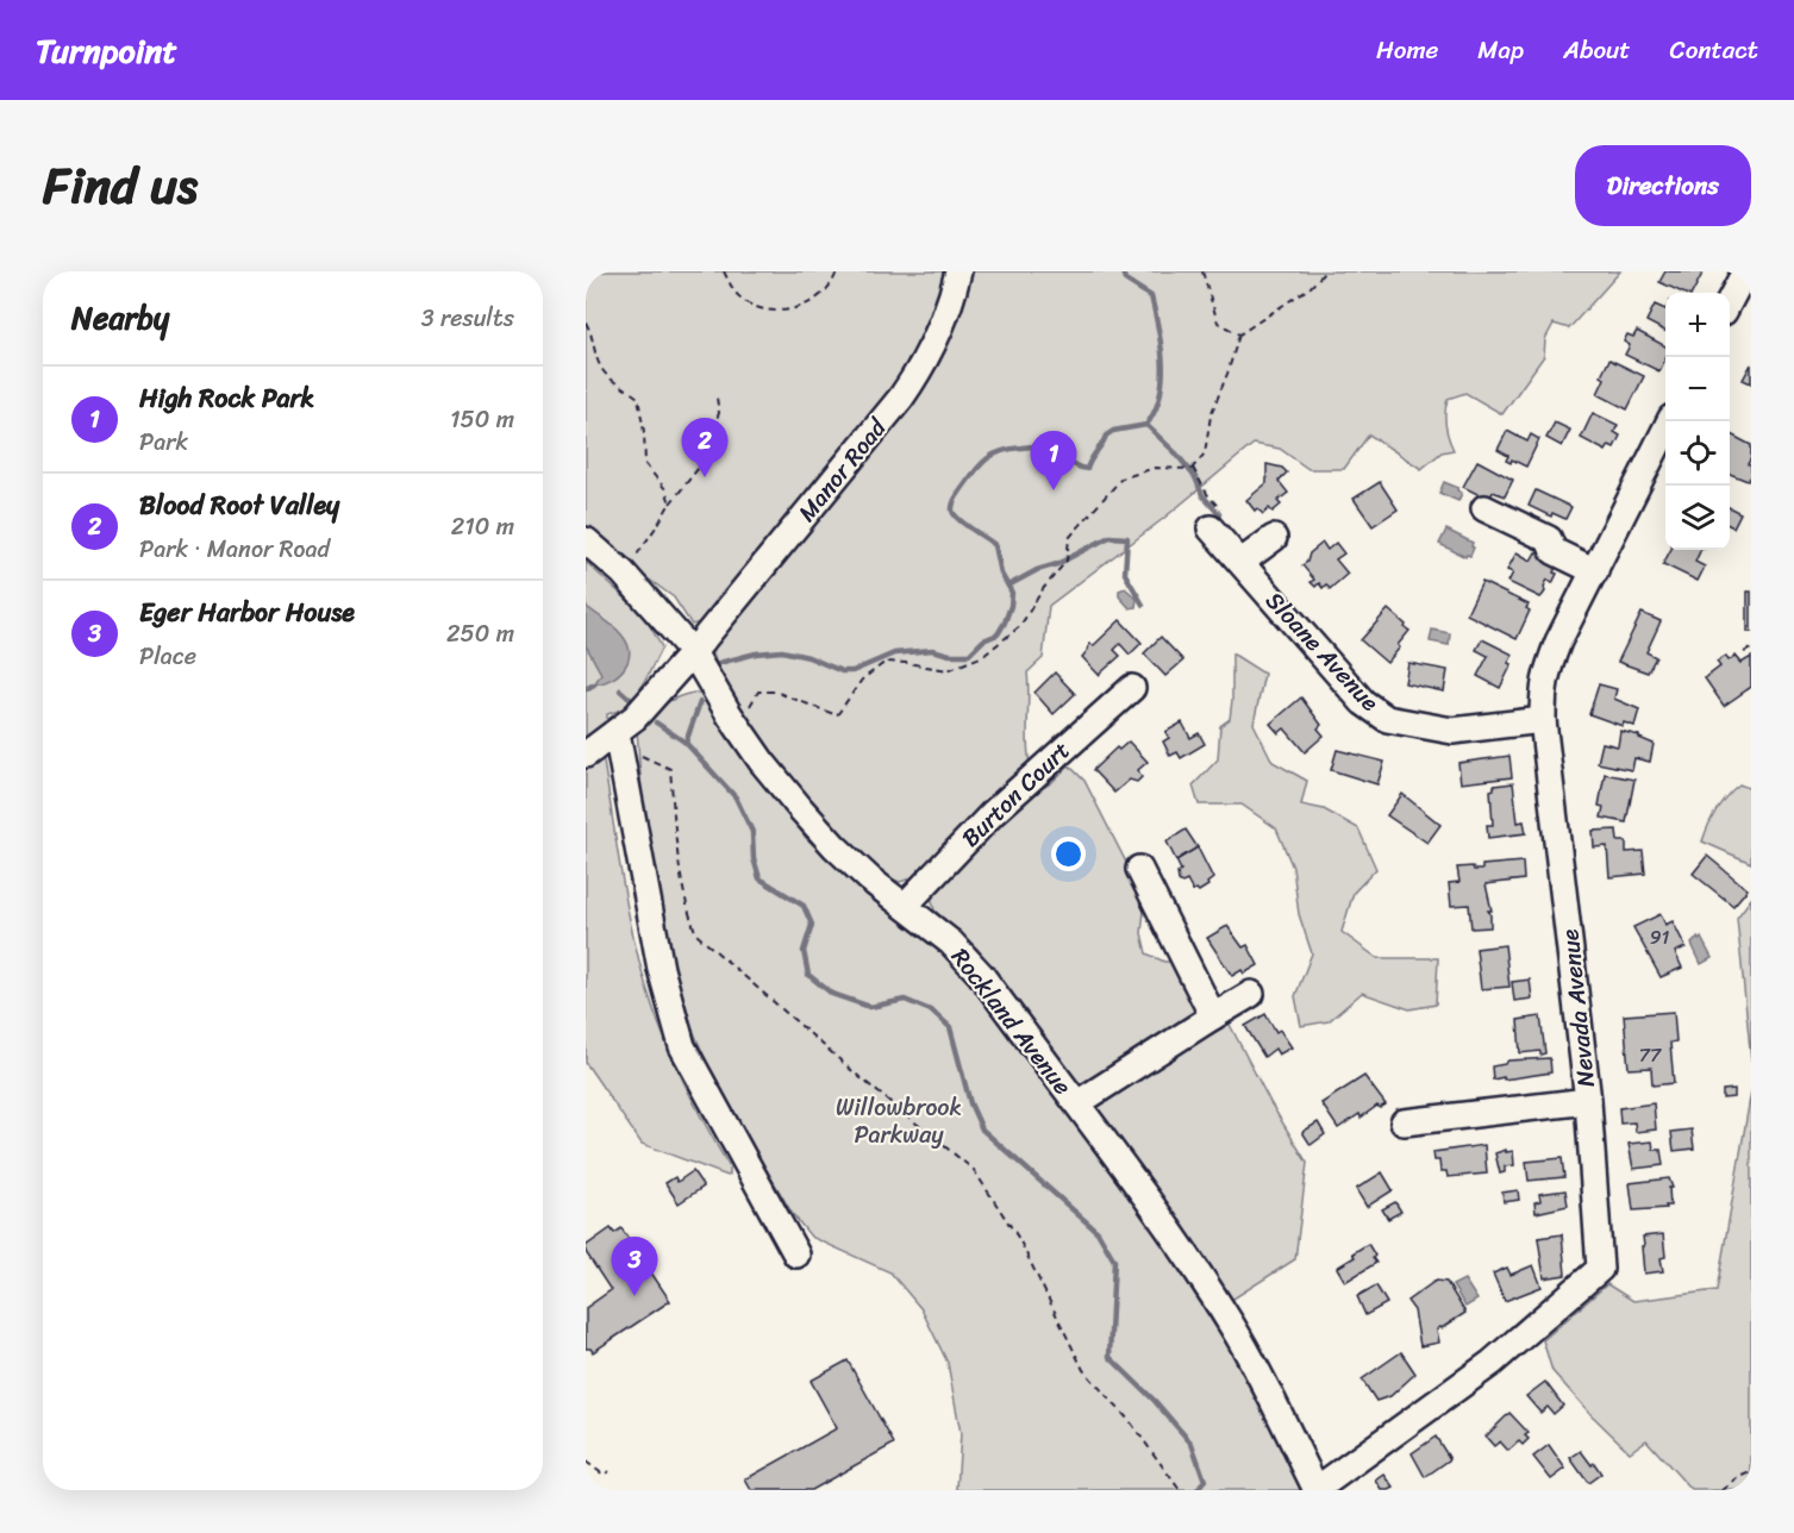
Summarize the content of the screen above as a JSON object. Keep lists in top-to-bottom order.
{
  "streets": {
    "street": [
      "Manor Road",
      "Sloane Avenue",
      "Burton Court",
      "Nevada Avenue",
      "Rockland Avenue"
    ]
  },
  "crossings": [
    ["Manor Road", "Rockland Avenue"],
    ["Sloane Avenue", "Nevada Avenue"],
    ["Burton Court", "Rockland Avenue"],
    ["Nevada Avenue", "Rockland Avenue"]
  ],
  "parks": ["Willowbrook Parkway"],
  "house_numbers": ["91", "77"],
  "page": {
    "header": "Turnpoint",
    "nav": [
      "Home",
      "Map",
      "About",
      "Contact"
    ],
    "title": "Find us",
    "buttons": "Directions",
    "heading": ["Nearby", "3 results"],
    "map_buttons": ["+", "−"],
    "list": [
      {
        "mark": "1",
        "name": "High Rock Park",
        "note": "Park",
        "value": "150 m"
      },
      {
        "mark": "2",
        "name": "Blood Root Valley",
        "note": "Park · Manor Road",
        "value": "210 m"
      },
      {
        "mark": "3",
        "name": "Eger Harbor House",
        "note": "Place",
        "value": "250 m"
      }
    ],
    "pins": ["2", "1", "3"]
  }
}
